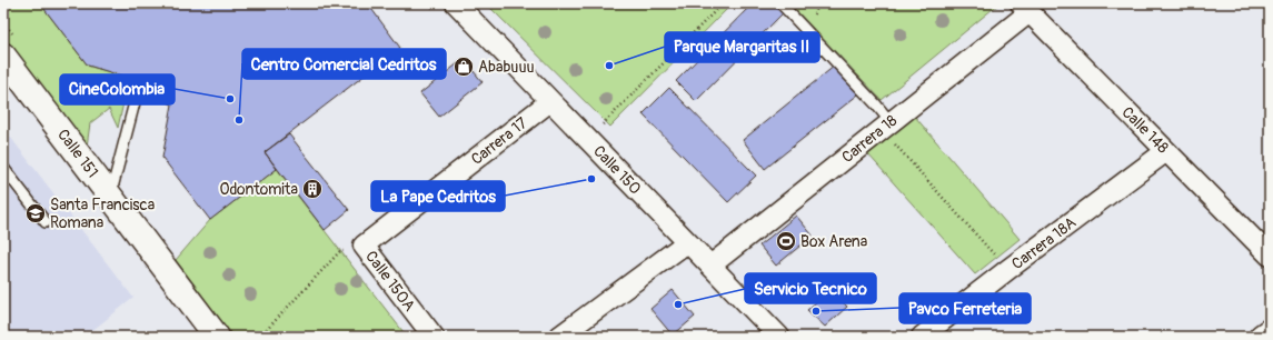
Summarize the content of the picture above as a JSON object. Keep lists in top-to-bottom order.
{
  "streets": {
    "street": [
      "Calle 148",
      "Carrera 18",
      "Carrera 17",
      "Calle 151",
      "Calle 150",
      "Carrera 18A",
      "Calle 150A"
    ]
  },
  "crossings": [
    ["Calle 148", "Carrera 18"],
    ["Calle 148", "Carrera 18A"],
    ["Carrera 18", "Calle 150"],
    ["Carrera 17", "Calle 150"],
    ["Carrera 17", "Calle 150A"]
  ],
  "places": {
    "other": [
      "Parque Margaritas II",
      "CineColombia",
      "Centro Comercial Cedritos",
      "La Pape Cedritos",
      "Servicio Tecnico",
      "Pavco Ferreteria"
    ],
    "shop": ["Ababuuu"],
    "building": ["Odontomita"],
    "school or university": ["Santa Francisca Romana"],
    "sports": ["Box Arena"]
  }
}
